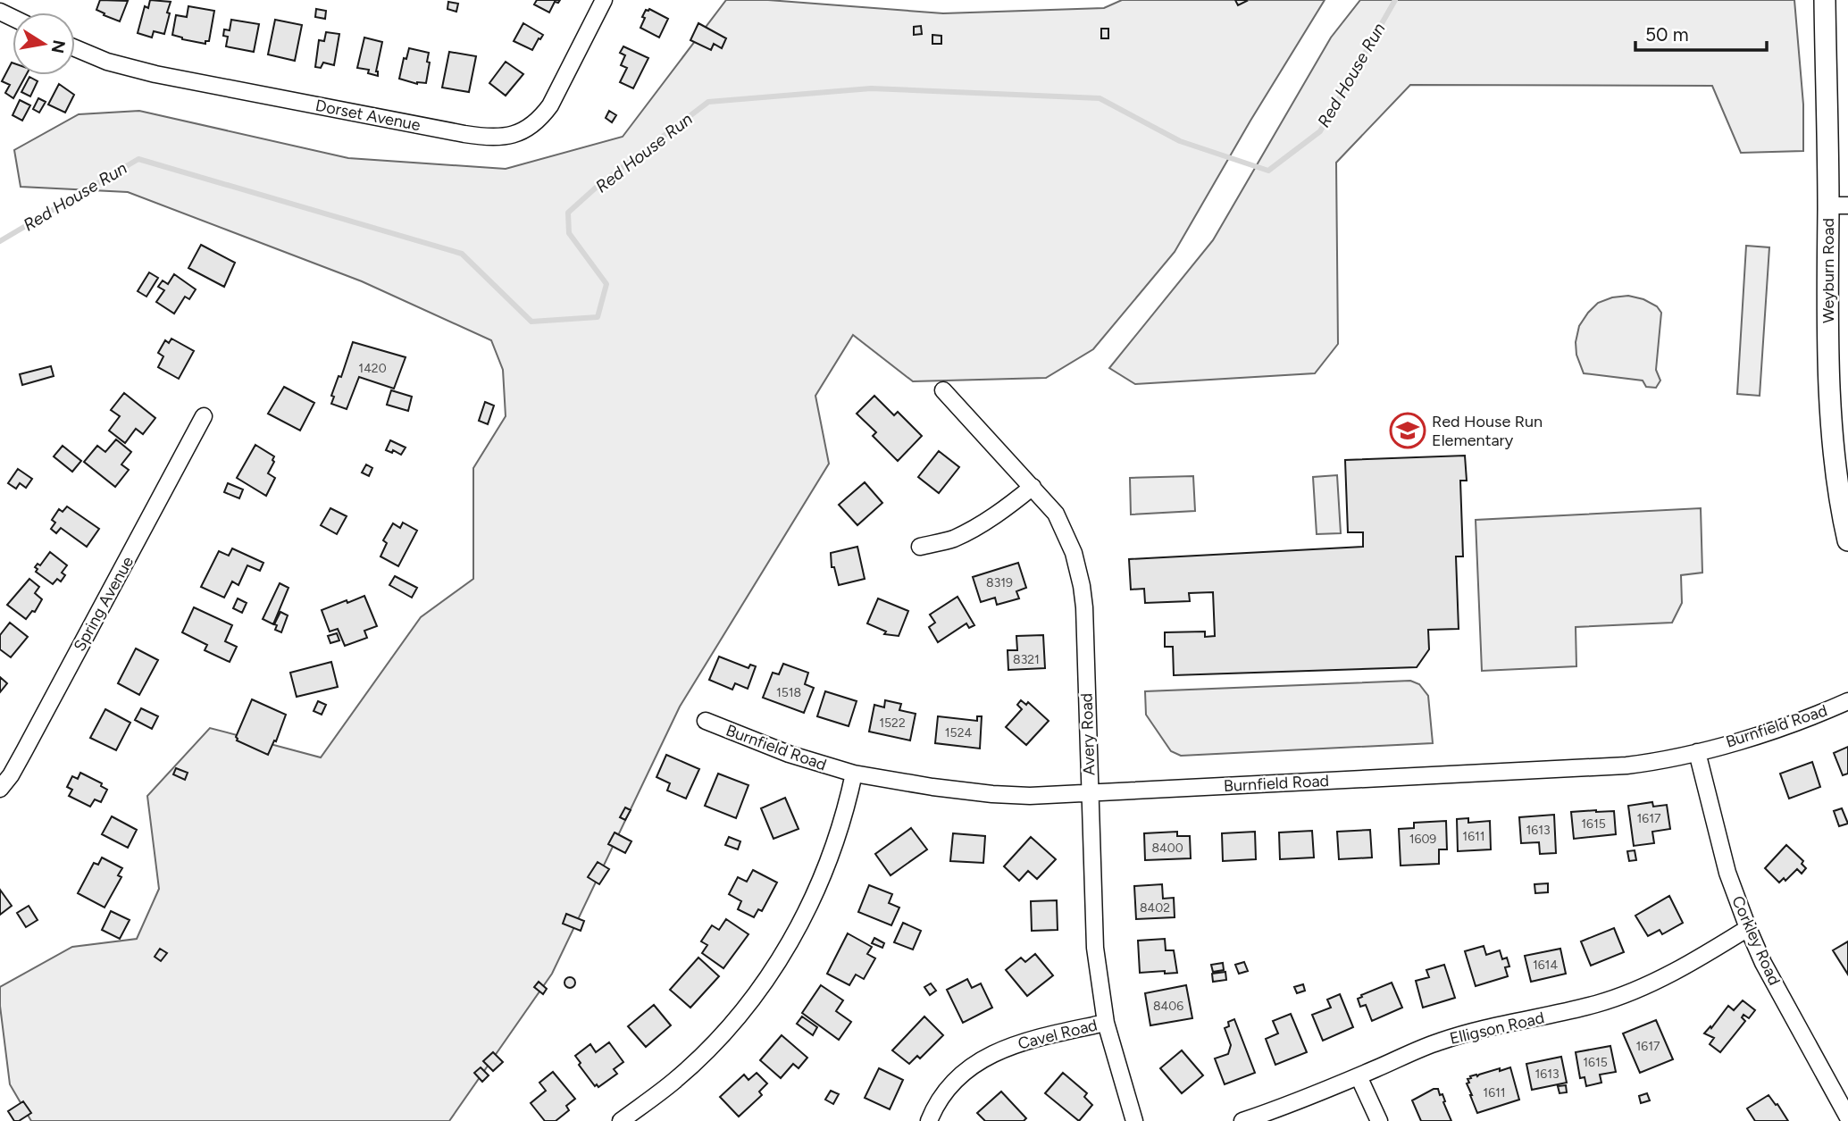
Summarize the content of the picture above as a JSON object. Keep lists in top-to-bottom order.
{
  "streets": {
    "street": [
      "Dorset Avenue",
      "Weyburn Road",
      "Spring Avenue",
      "Burnfield Road",
      "Avery Road",
      "Corkley Road",
      "Elligson Road",
      "Cavel Road"
    ]
  },
  "crossings": [
    ["Burnfield Road", "Avery Road"],
    ["Burnfield Road", "Corkley Road"],
    ["Avery Road", "Cavel Road"],
    ["Corkley Road", "Elligson Road"]
  ],
  "water": ["Red House Run"],
  "places": {
    "school or university": ["Red House Run Elementary"]
  },
  "house_numbers": [
    "1420",
    "8319",
    "8321",
    "1518",
    "1522",
    "1524",
    "1617",
    "1615",
    "1613",
    "1611",
    "1609",
    "8400",
    "8402",
    "1614",
    "8406",
    "1617",
    "1615",
    "1613",
    "1611"
  ],
  "scale_bar": "50 m",
  "north": "right"
}
